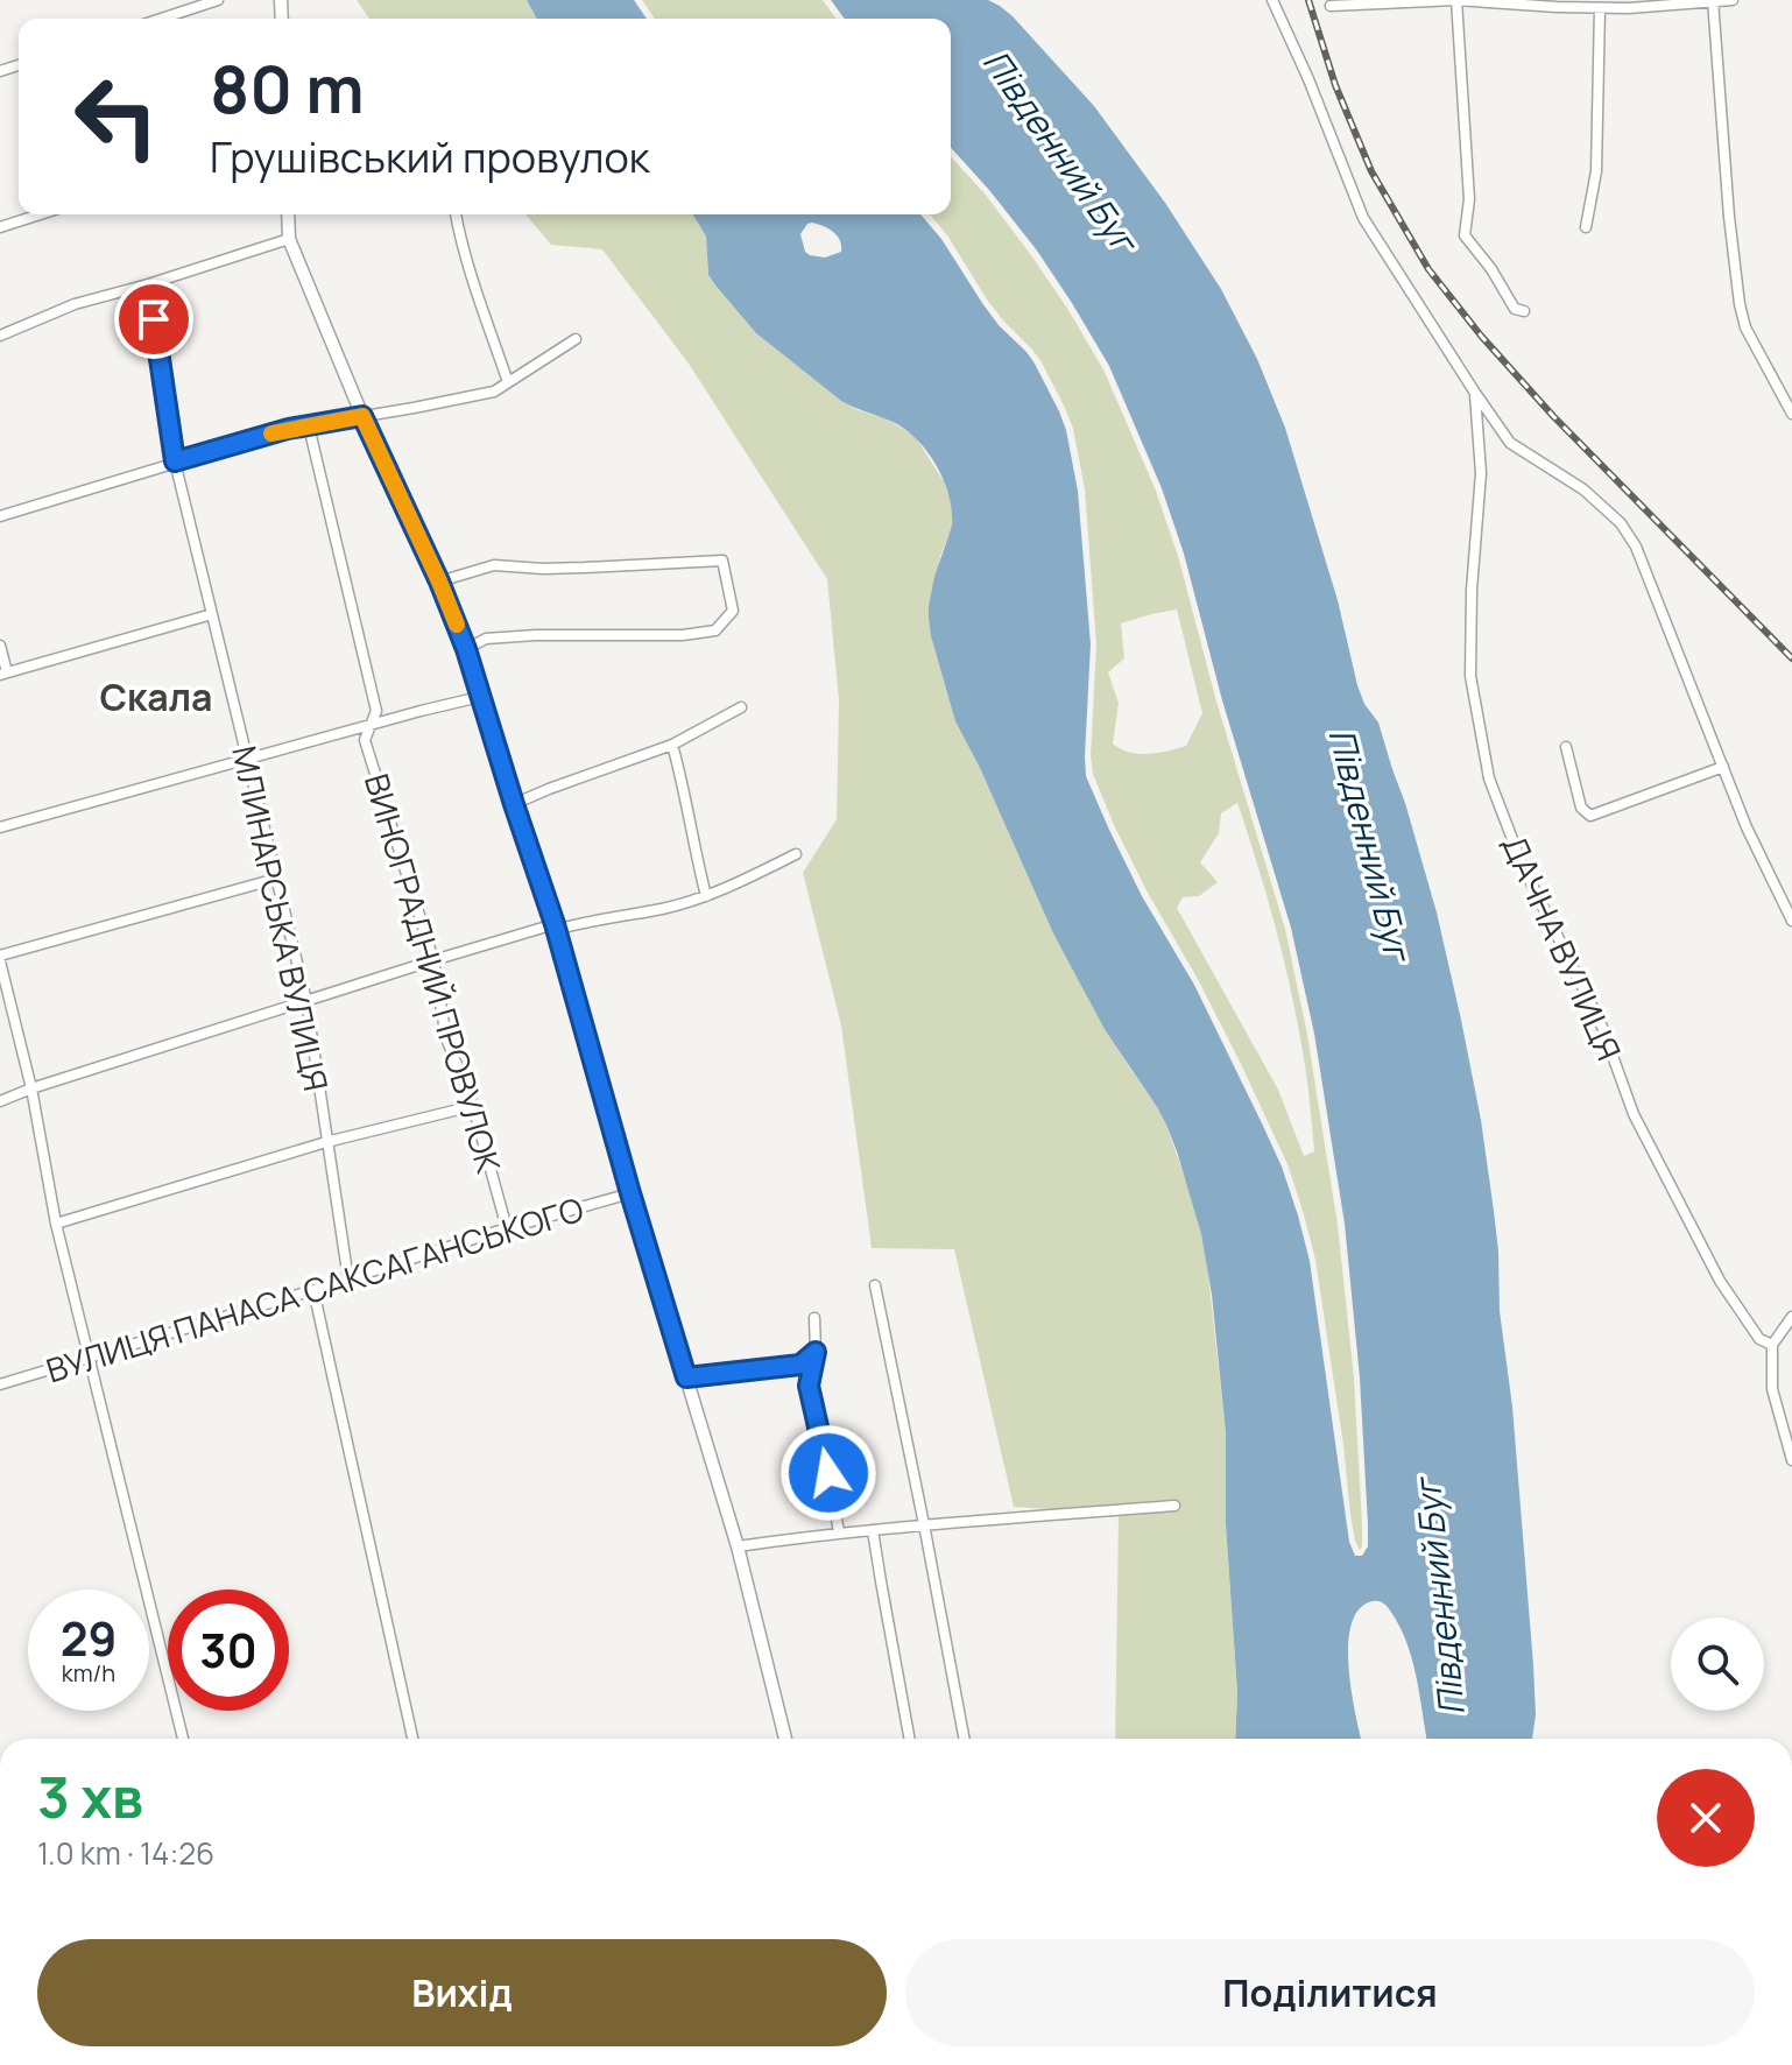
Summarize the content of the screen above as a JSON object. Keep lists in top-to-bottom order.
{
  "streets": {
    "street": [
      "МЛИНАРСЬКА ВУЛИЦЯ",
      "ДАЧНА ВУЛИЦЯ",
      "ВИНОГРАДНИЙ ПРОВУЛОК",
      "ВУЛИЦЯ ПАНАСА САКСАГАНСЬКОГО"
    ]
  },
  "crossings": [
    ["МЛИНАРСЬКА ВУЛИЦЯ", "ВУЛИЦЯ ПАНАСА САКСАГАНСЬКОГО"],
    ["ВИНОГРАДНИЙ ПРОВУЛОК", "ВУЛИЦЯ ПАНАСА САКСАГАНСЬКОГО"]
  ],
  "districts": ["Скала"],
  "water": ["Південний Буг"],
  "page": {
    "turn": ["80 m", "Грушівський провулок"],
    "speed": "29 km/h",
    "limit": "30",
    "heading": ["3 хв", "1.0 km · 14:26"],
    "buttons": ["Вихід", "Поділитися"]
  }
}
